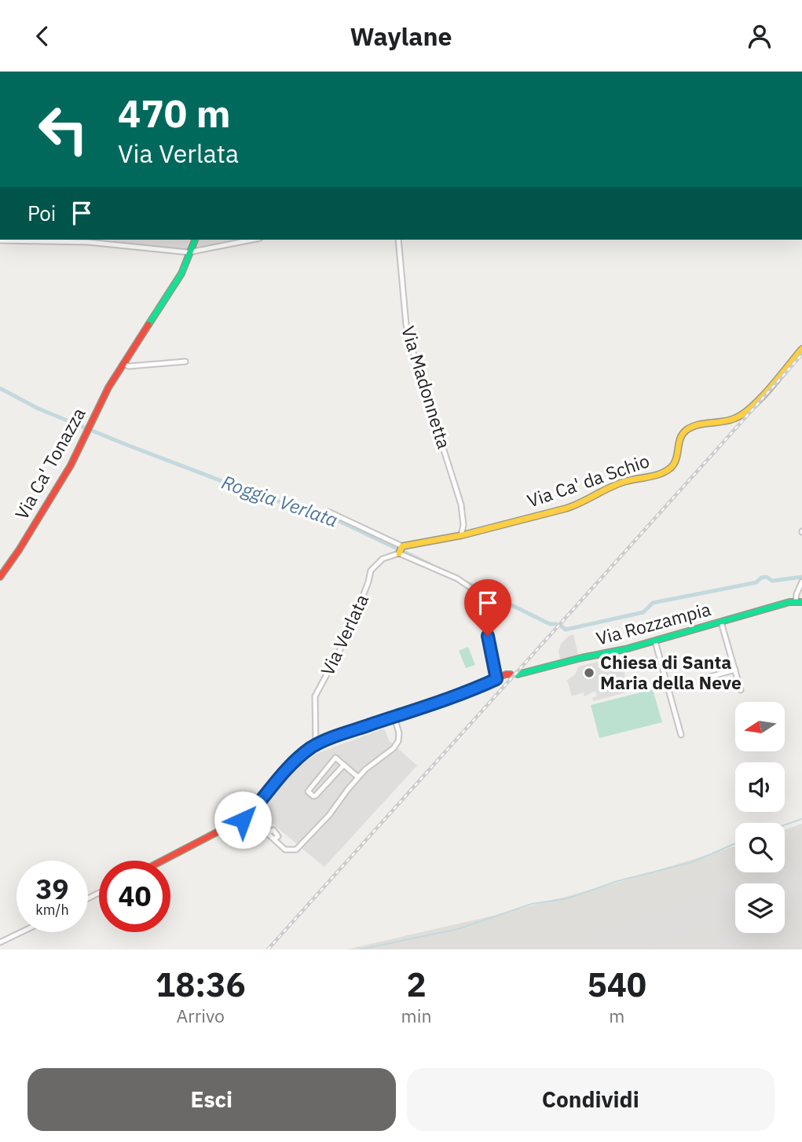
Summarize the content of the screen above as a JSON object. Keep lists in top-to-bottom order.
{
  "streets": {
    "street": [
      "Via Madonnetta",
      "Via Ca' Tonazza",
      "Via Ca' da Schio",
      "Via Rozzampia",
      "Via Verlata"
    ]
  },
  "crossings": [
    ["Via Madonnetta", "Via Ca' da Schio"],
    ["Via Ca' da Schio", "Via Verlata"]
  ],
  "water": ["Roggia Verlata"],
  "places": ["Chiesa di Santa Maria della Neve"],
  "north": "left",
  "page": {
    "header": "Waylane",
    "turn": ["470 m", "Via Verlata"],
    "then": "Poi",
    "speed": "39 km/h",
    "limit": "40",
    "eta": [
      "18:36",
      "Arrivo",
      "2",
      "min",
      "540",
      "m"
    ],
    "buttons": ["Esci", "Condividi"]
  }
}
